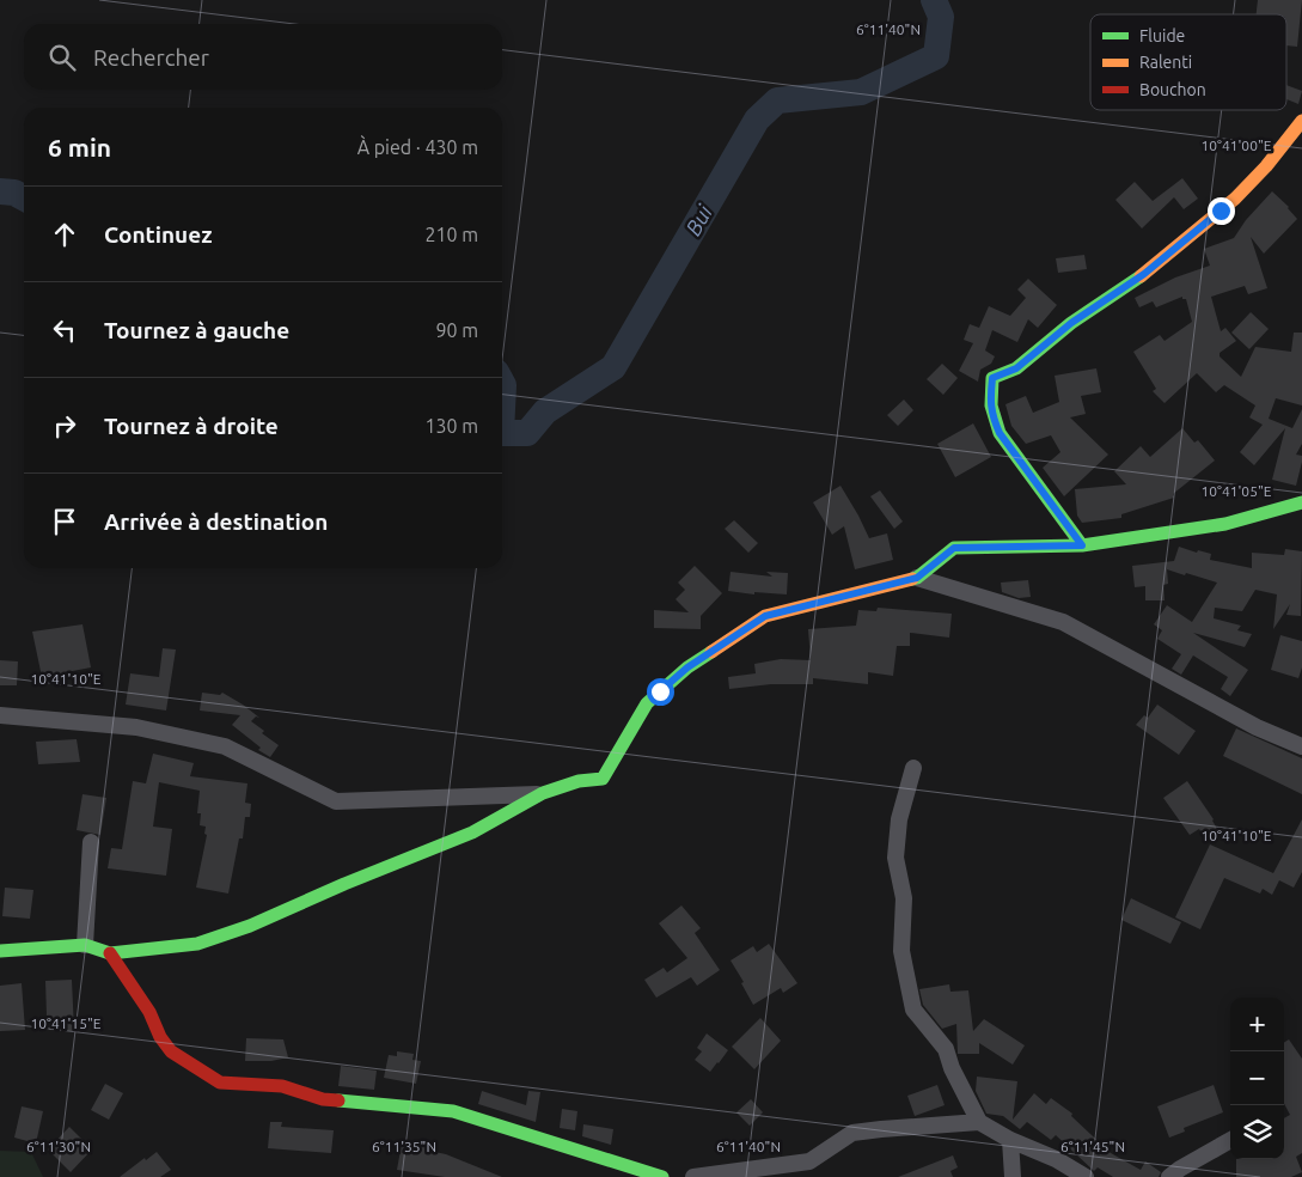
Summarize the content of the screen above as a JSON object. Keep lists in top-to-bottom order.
{
  "water": ["Bui"],
  "legend": ["Fluide", "Ralenti", "Bouchon"],
  "page": {
    "search": "Rechercher",
    "heading": ["6 min", "À pied · 430 m"],
    "list": [
      ["Continuez", "210 m"],
      ["Tournez à gauche", "90 m"],
      ["Tournez à droite", "130 m"],
      "Arrivée à destination"
    ],
    "map_buttons": ["+", "−"]
  },
  "coordinates": [
    "6°11'40\"N",
    "10°41'00\"E",
    "10°41'05\"E",
    "10°41'10\"E",
    "10°41'15\"E",
    "6°11'30\"N",
    "6°11'35\"N",
    "6°11'45\"N"
  ]
}
